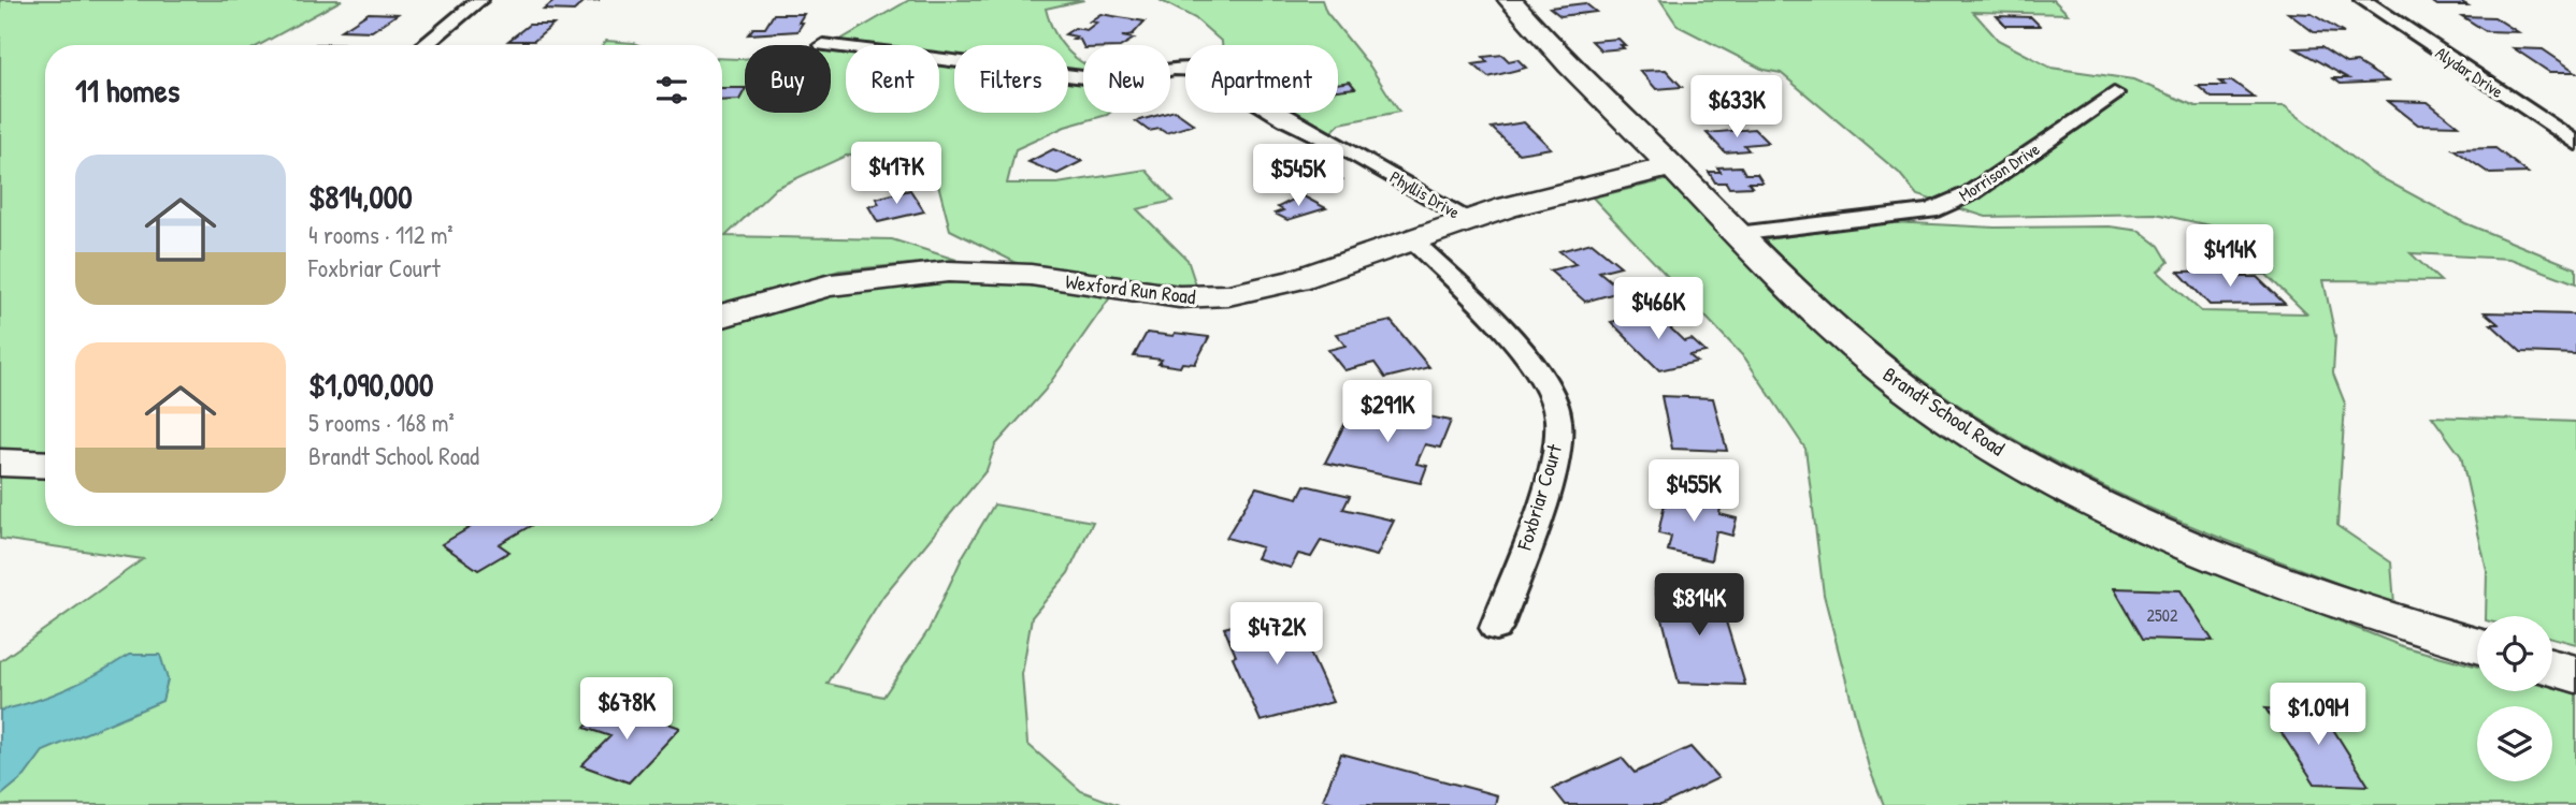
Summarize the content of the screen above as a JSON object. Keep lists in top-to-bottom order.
{
  "streets": {
    "street": [
      "Alydar Drive",
      "Morrison Drive",
      "Phyllis Drive",
      "Wexford Run Road",
      "Brandt School Road",
      "Foxbriar Court"
    ]
  },
  "crossings": [
    ["Morrison Drive", "Brandt School Road"],
    ["Phyllis Drive", "Wexford Run Road"],
    ["Wexford Run Road", "Brandt School Road"],
    ["Wexford Run Road", "Foxbriar Court"]
  ],
  "house_numbers": ["2502"],
  "page": {
    "chip": [
      "Buy",
      "Rent",
      "Filters",
      "New",
      "Apartment"
    ],
    "heading": "11 homes",
    "price": [
      "$633K",
      "$417K",
      "$545K",
      "$414K",
      "$466K",
      "$291K",
      "$455K",
      "$814K",
      "$472K",
      "$678K",
      "$1.09M"
    ],
    "list": [
      {
        "name": "$814,000",
        "note": "4 rooms · 112 m² · Foxbriar Court"
      },
      {
        "name": "$1,090,000",
        "note": "5 rooms · 168 m² · Brandt School Road"
      }
    ]
  }
}
